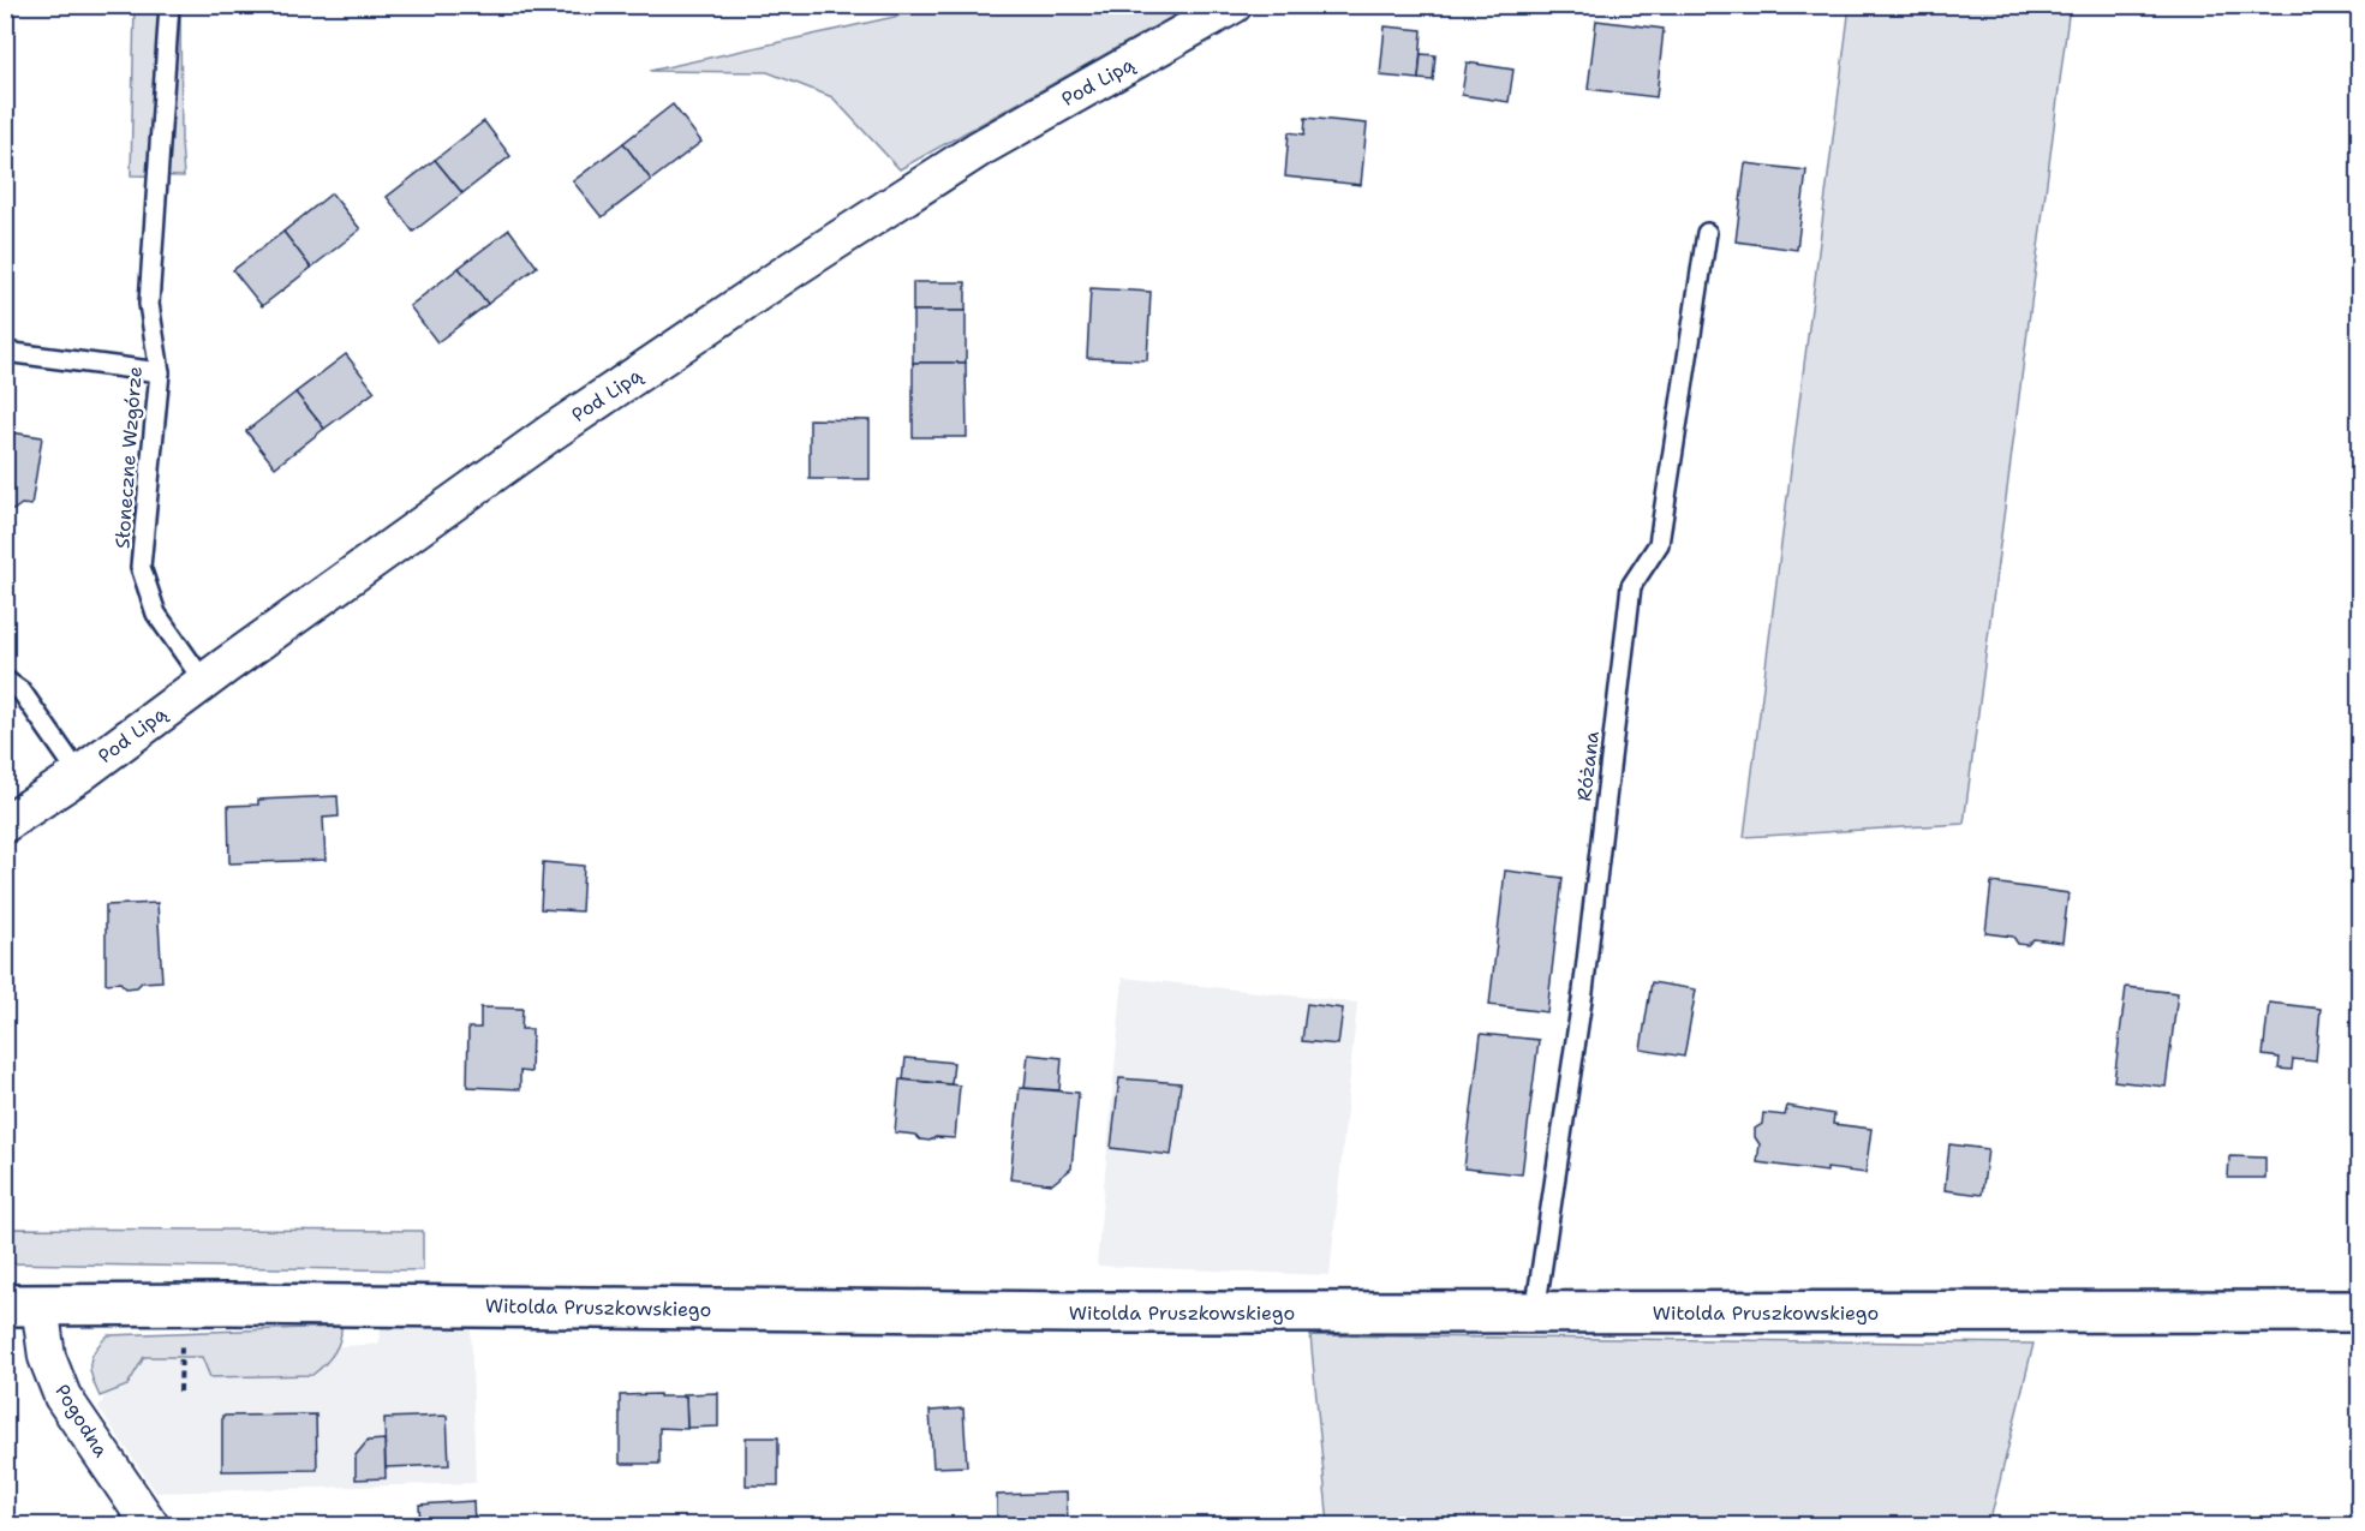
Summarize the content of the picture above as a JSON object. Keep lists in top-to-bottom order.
{
  "streets": {
    "street": ["Pod Lipą", "Witolda Pruszkowskiego", "Pogodna"],
    "lane": ["Słoneczne Wzgórze", "Różana"]
  },
  "crossings": [
    ["Pod Lipą", "Słoneczne Wzgórze"],
    ["Różana", "Witolda Pruszkowskiego"],
    ["Witolda Pruszkowskiego", "Pogodna"]
  ]
}
